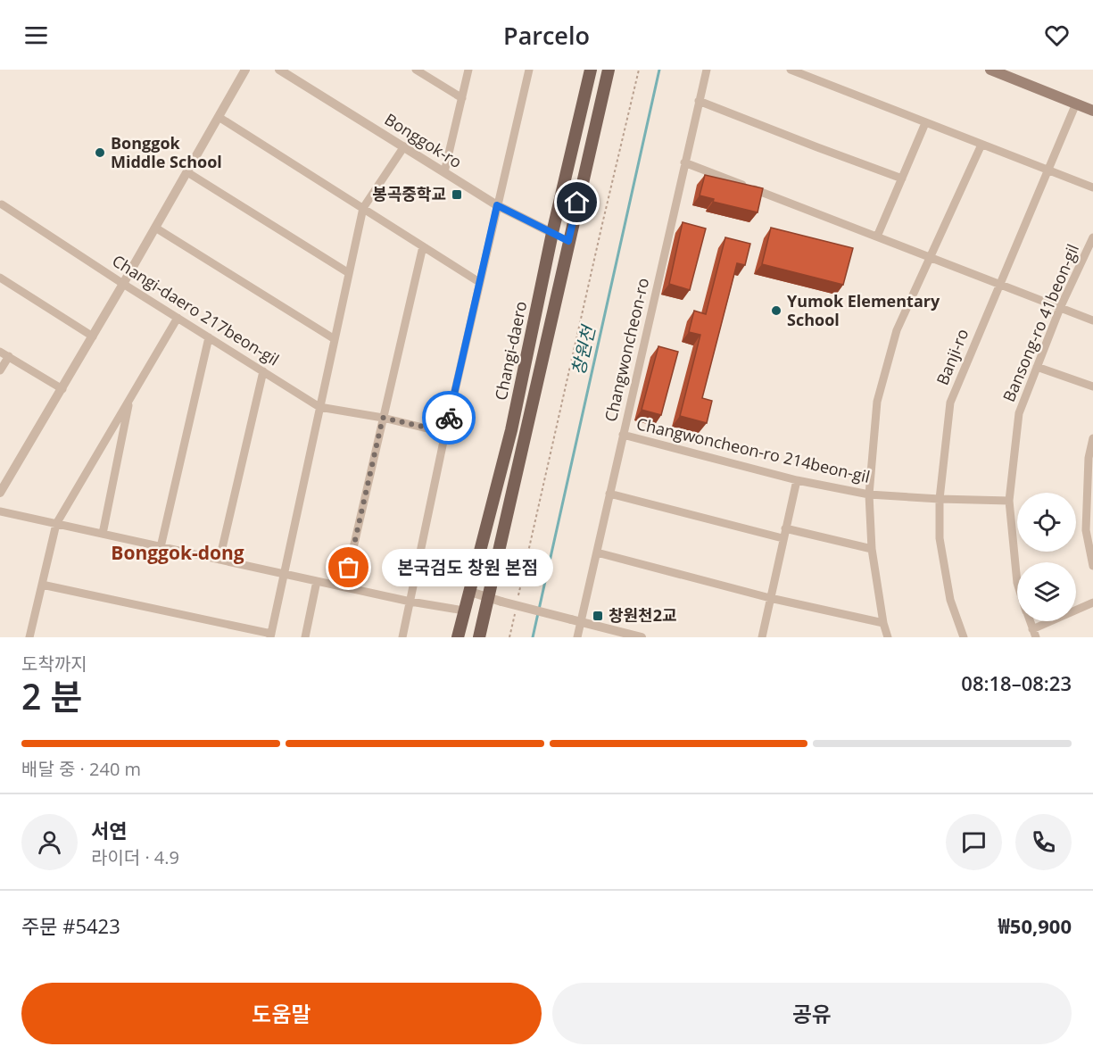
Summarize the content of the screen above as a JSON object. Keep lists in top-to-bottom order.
{
  "streets": {
    "main road": ["Changi-daero"],
    "street": [
      "Bonggok-ro",
      "Changi-daero 217beon-gil",
      "Bansong-ro 41beon-gil",
      "Changwoncheon-ro",
      "Banji-ro",
      "Changwoncheon-ro 214beon-gil"
    ]
  },
  "crossings": [
    ["Bonggok-ro", "Changi-daero"],
    ["Bansong-ro 41beon-gil", "Changwoncheon-ro 214beon-gil"],
    ["Changwoncheon-ro", "Changwoncheon-ro 214beon-gil"],
    ["Banji-ro", "Changwoncheon-ro 214beon-gil"]
  ],
  "districts": ["Bonggok-dong"],
  "water": ["창원천"],
  "places": {
    "other": ["Bonggok Middle School", "Yumok Elementary School", "본국검도 창원 본점"],
    "transit": ["봉곡중학교", "창원천2교"]
  },
  "page": {
    "header": "Parcelo",
    "bubble": "본국검도 창원 본점",
    "heading": ["2 분", "도착까지", "08:18–08:23"],
    "panel": [
      "서연",
      "라이더 · 4.9",
      "주문 #5423",
      "₩50,900"
    ],
    "bar": "배달 중 · 240 m",
    "buttons": ["도움말", "공유"]
  }
}
